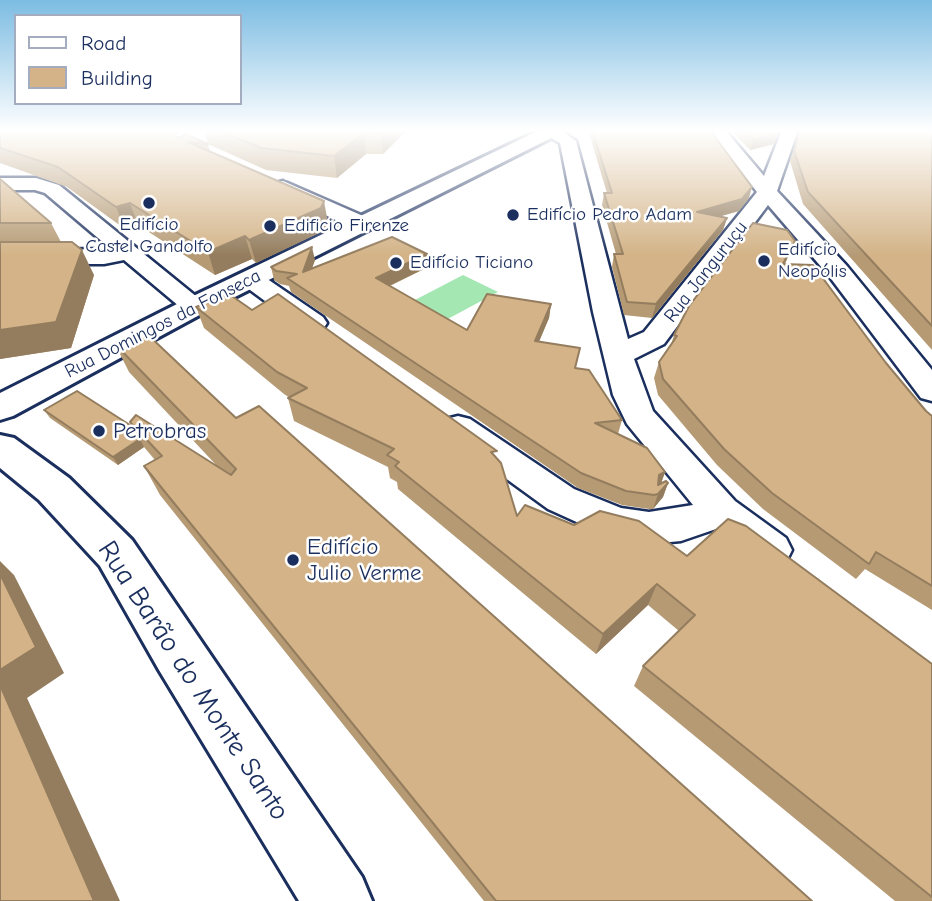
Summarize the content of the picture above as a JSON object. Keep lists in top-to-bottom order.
{
  "streets": {
    "street": ["Rua Janguruçu", "Rua Domingos da Fonseca", "Rua Barão do Monte Santo"]
  },
  "places": [
    "Edifício Castel Gandolfo",
    "Edifício Pedro Adam",
    "Edificio Firenze",
    "Edifício Neopólis",
    "Edifício Ticiano",
    "Petrobras",
    "Edifício Julio Verme"
  ],
  "legend": ["Road", "Building"]
}
